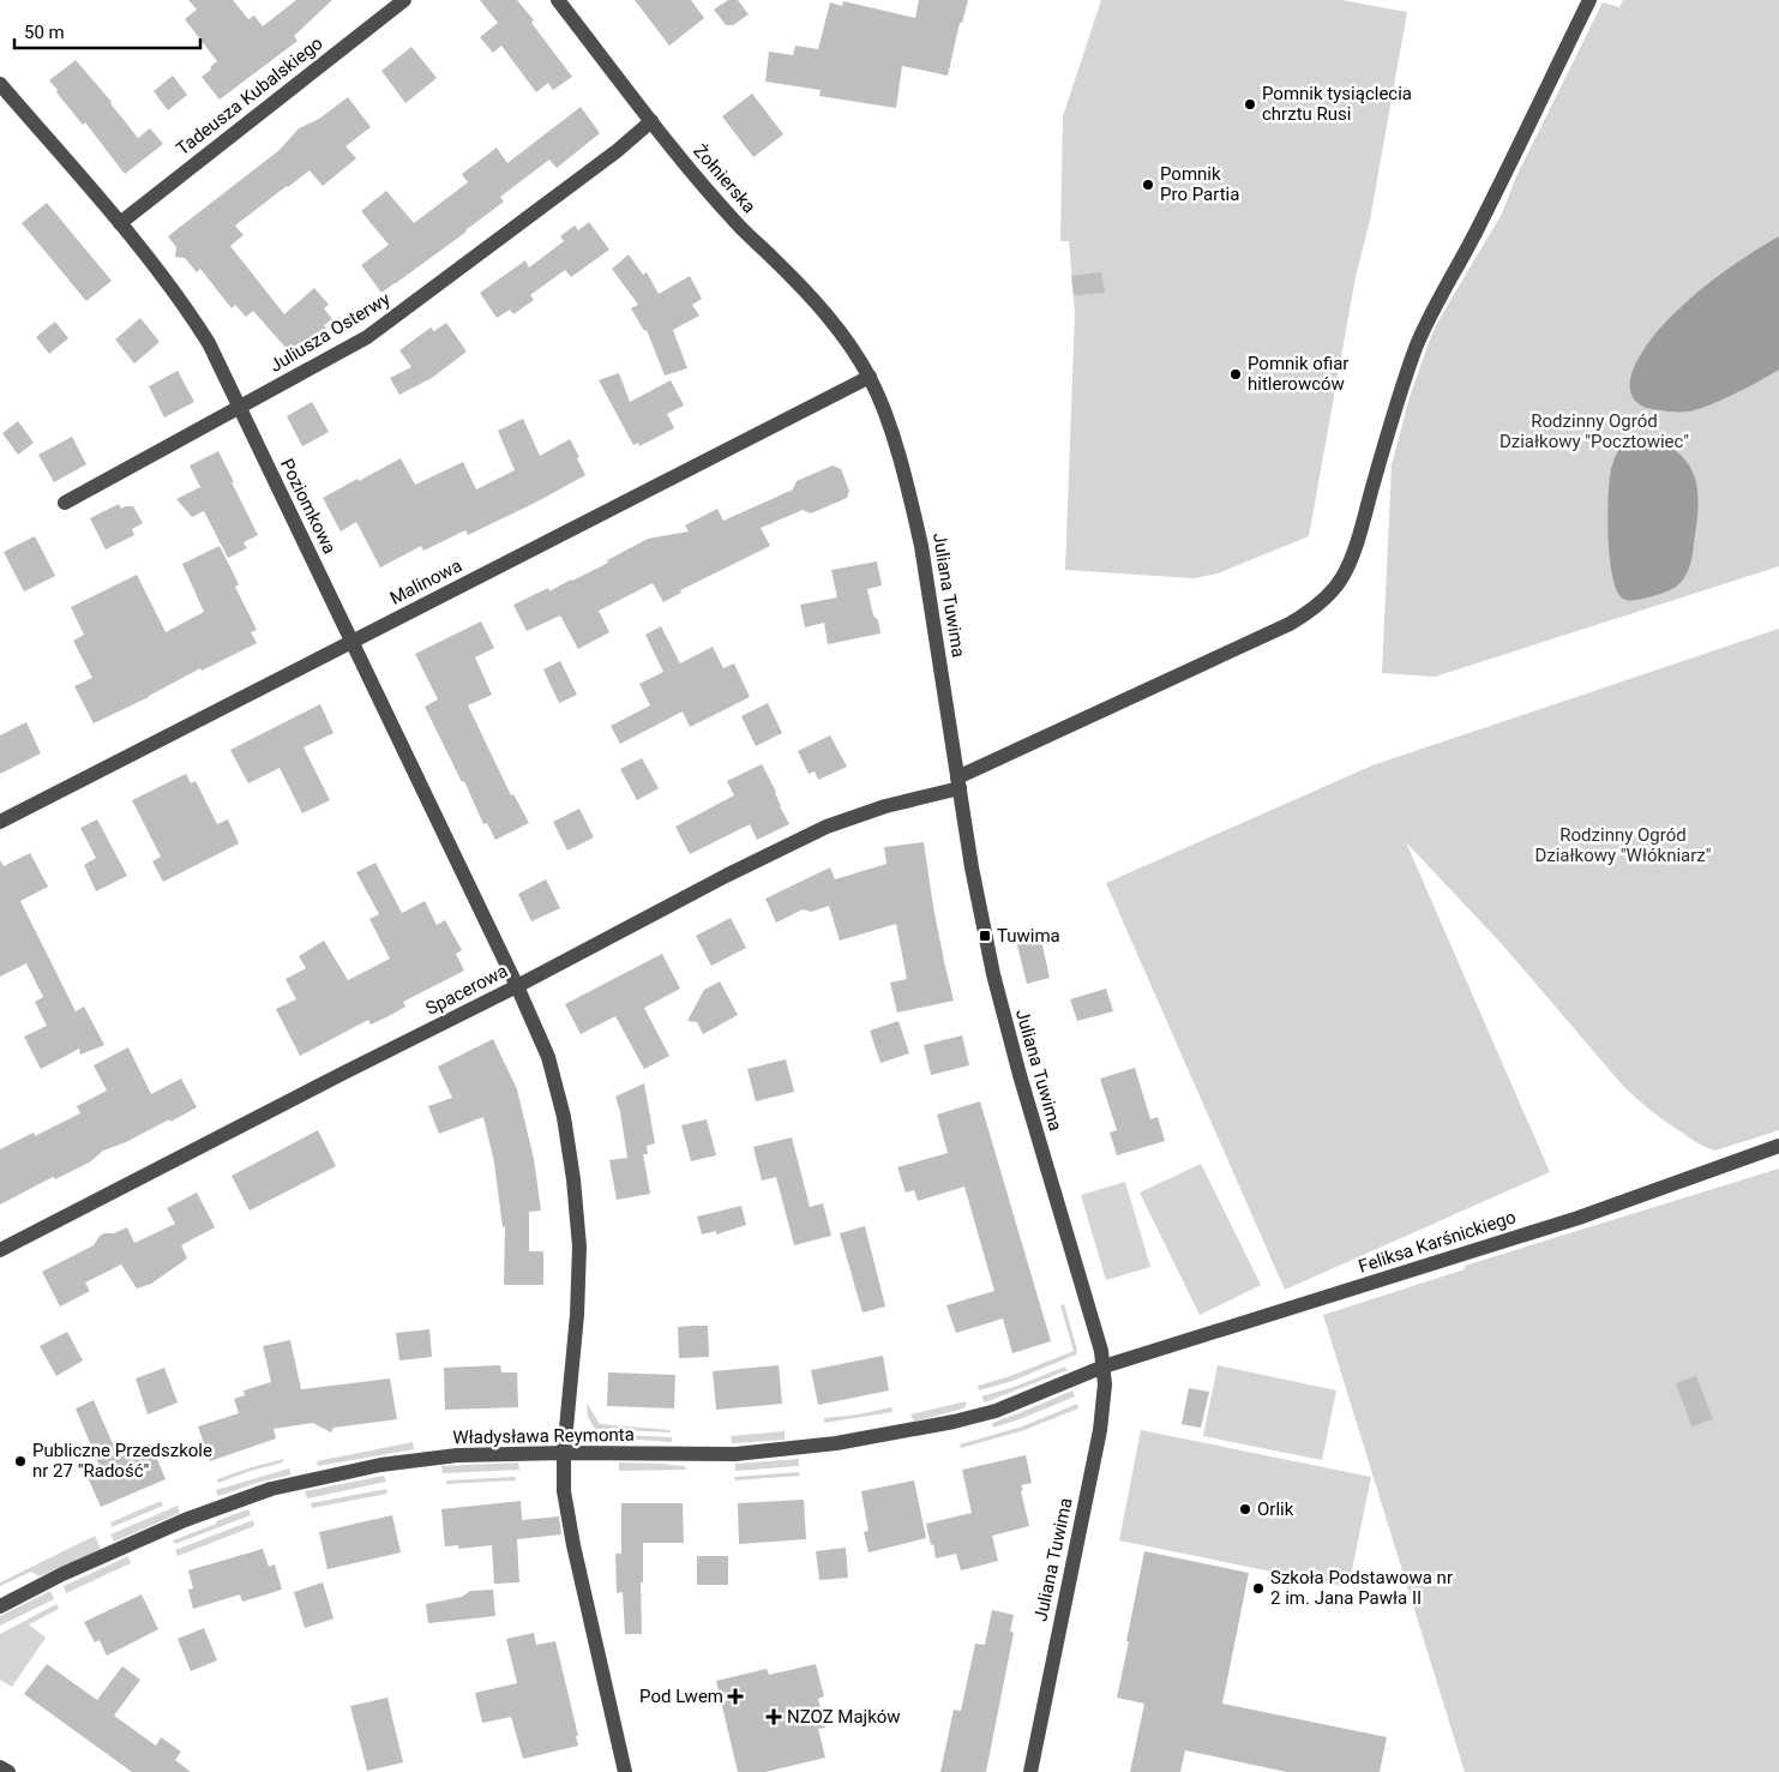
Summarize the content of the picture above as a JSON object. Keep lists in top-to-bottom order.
{
  "streets": {
    "street": [
      "Tadeusza Kubalskiego",
      "Żołnierska",
      "Juliusza Osterwy",
      "Poziomkowa",
      "Malinowa",
      "Juliana Tuwima",
      "Spacerowa",
      "Feliksa Karśnickiego",
      "Władysława Reymonta"
    ]
  },
  "crossings": [
    ["Tadeusza Kubalskiego", "Poziomkowa"],
    ["Żołnierska", "Juliusza Osterwy"],
    ["Żołnierska", "Malinowa"],
    ["Żołnierska", "Juliana Tuwima"],
    ["Juliusza Osterwy", "Poziomkowa"],
    ["Poziomkowa", "Malinowa"],
    ["Poziomkowa", "Spacerowa"],
    ["Poziomkowa", "Władysława Reymonta"],
    ["Malinowa", "Juliana Tuwima"],
    ["Juliana Tuwima", "Spacerowa"],
    ["Juliana Tuwima", "Feliksa Karśnickiego"],
    ["Juliana Tuwima", "Władysława Reymonta"],
    ["Feliksa Karśnickiego", "Władysława Reymonta"]
  ],
  "parks": ["Rodzinny Ogród Działkowy \"Pocztowiec\"", "Rodzinny Ogród Działkowy \"Włókniarz\""],
  "places": {
    "other": [
      "Pomnik tysiąclecia chrztu Rusi",
      "Pomnik Pro Partia",
      "Pomnik ofiar hitlerowców",
      "Publiczne Przedszkole nr 27 \"Radość\"",
      "Orlik",
      "Szkoła Podstawowa nr 2 im. Jana Pawła II"
    ],
    "transit": ["Tuwima"],
    "health": ["Pod Lwem", "NZOZ Majków"]
  },
  "scale_bar": "50 m"
}
